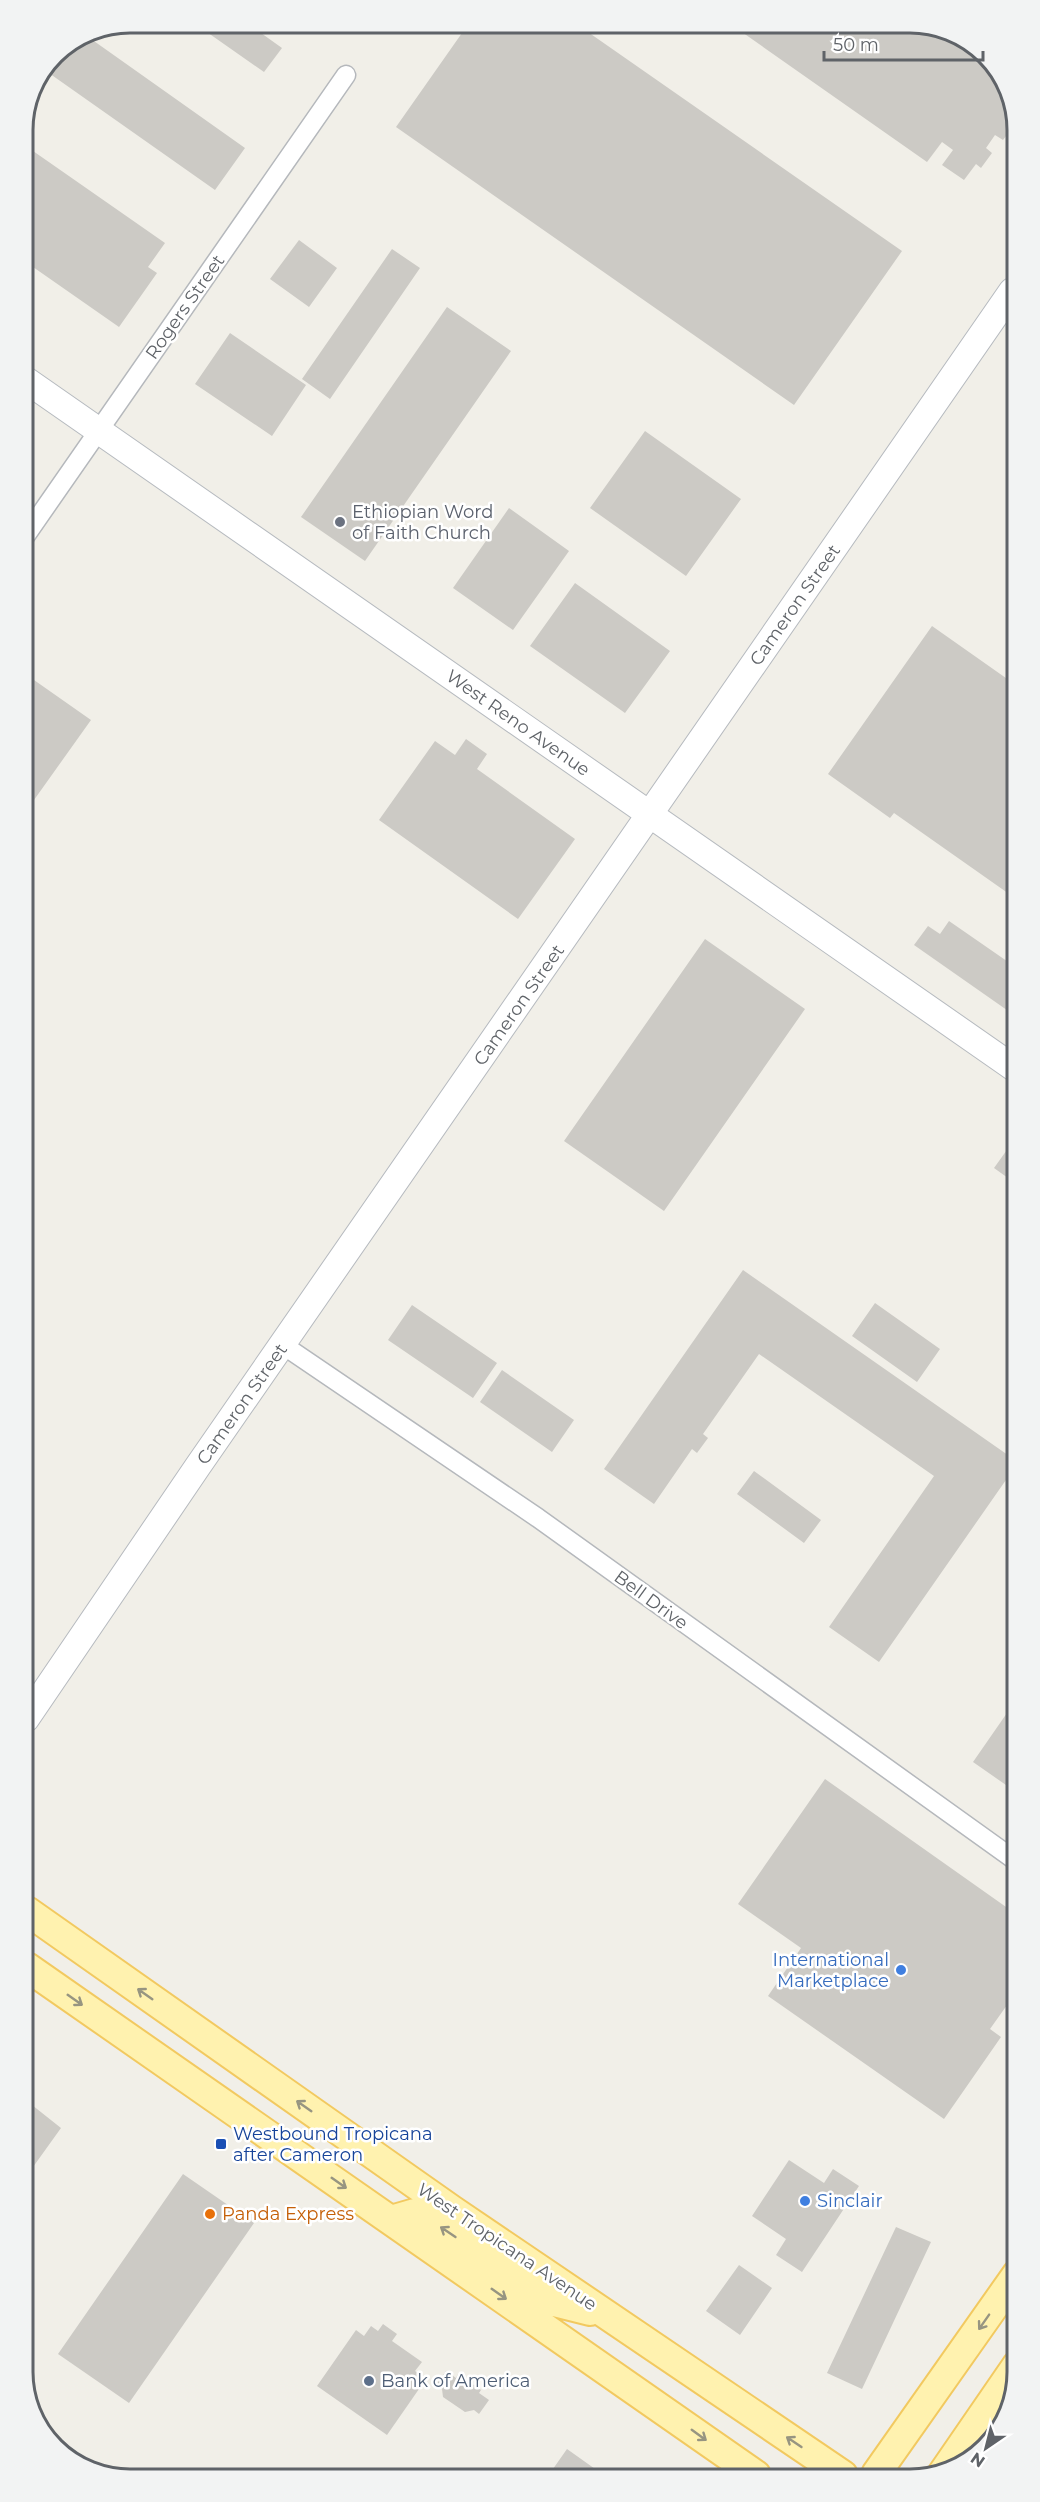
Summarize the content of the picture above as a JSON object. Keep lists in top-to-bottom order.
{
  "streets": {
    "main road": ["West Tropicana Avenue"],
    "street": [
      "Rogers Street",
      "Cameron Street",
      "West Reno Avenue",
      "Bell Drive"
    ]
  },
  "crossings": [
    ["Rogers Street", "West Reno Avenue"],
    ["Cameron Street", "West Reno Avenue"],
    ["Cameron Street", "Bell Drive"]
  ],
  "places": {
    "other": [
      "Ethiopian Word of Faith Church",
      "International Marketplace",
      "Sinclair",
      "Panda Express",
      "Bank of America"
    ],
    "transit": ["Westbound Tropicana after Cameron"]
  },
  "scale_bar": "50 m",
  "north": "bottom left"
}
